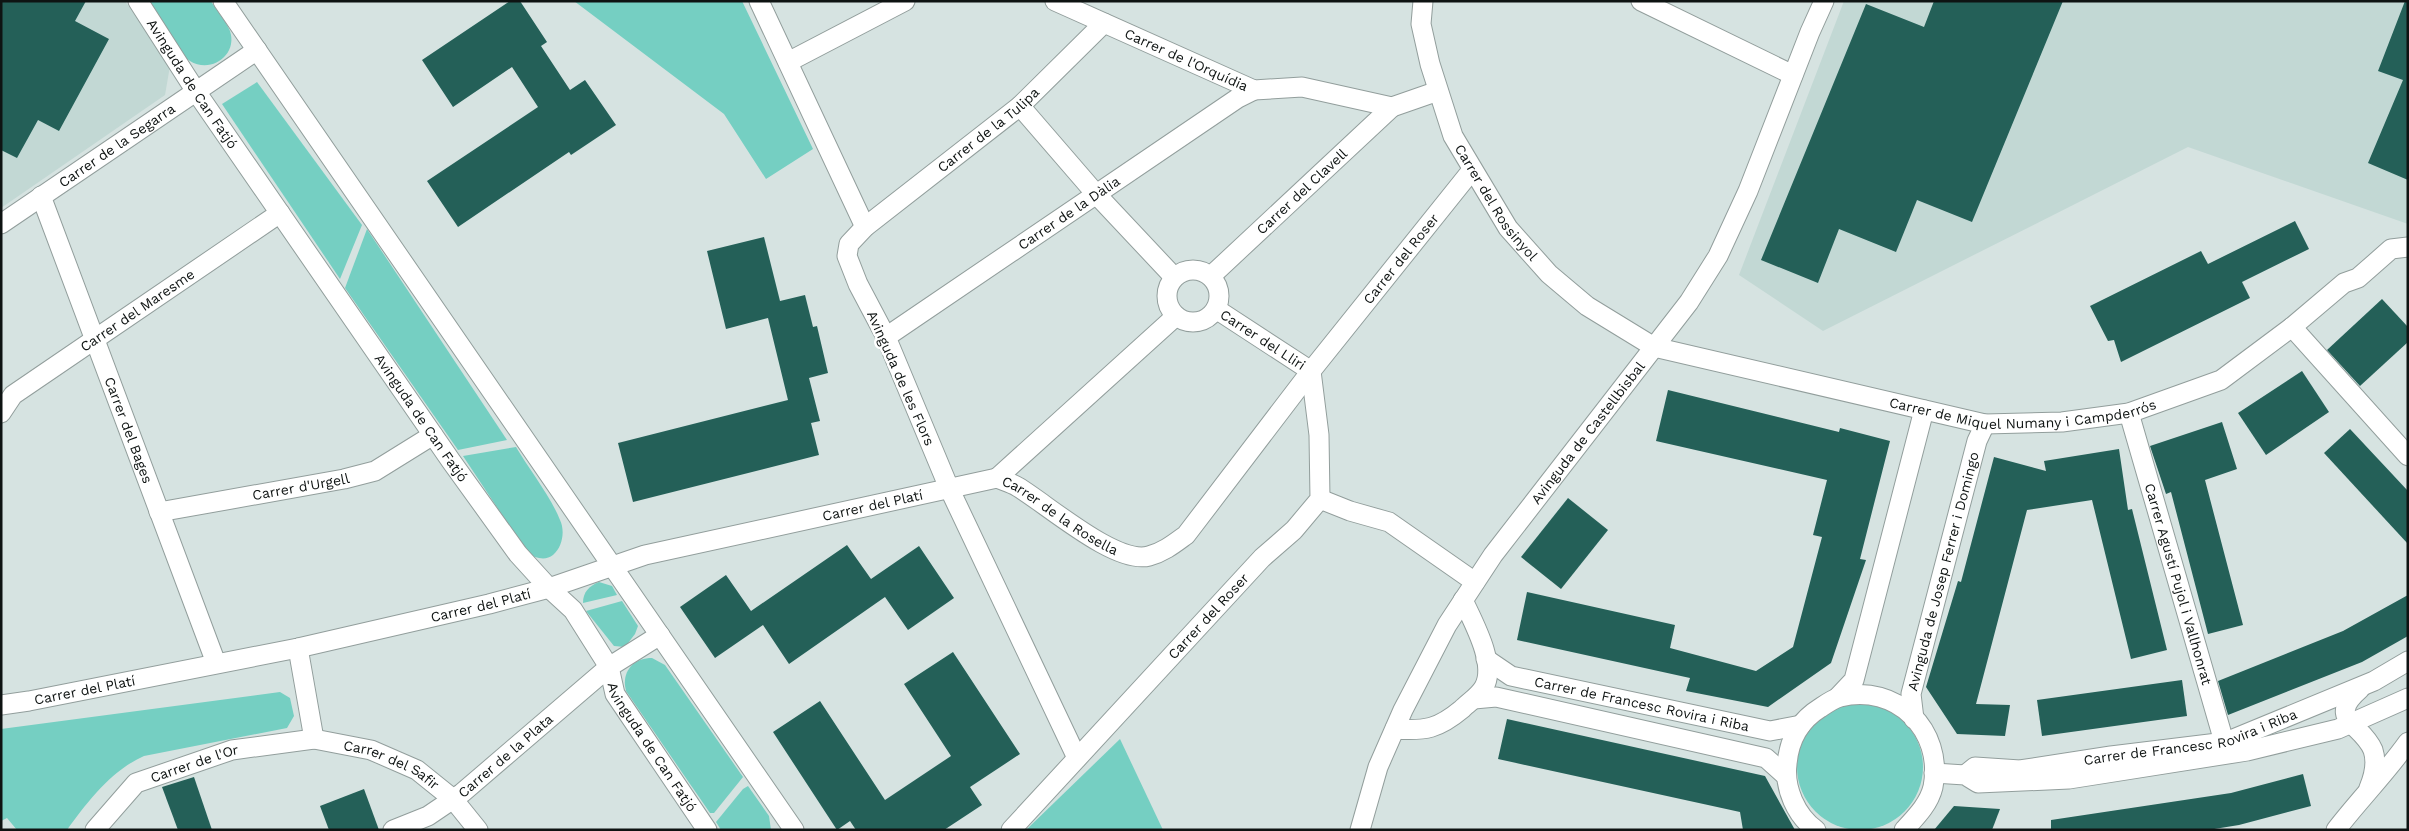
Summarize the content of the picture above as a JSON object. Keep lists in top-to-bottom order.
{
  "streets": {
    "street": [
      "Carrer de l'Orquídia",
      "Avinguda de Can Fatjó",
      "Carrer de la Tulipa",
      "Carrer de la Segarra",
      "Carrer del Clavell",
      "Carrer del Rossinyol",
      "Carrer de la Dàlia",
      "Carrer del Roser",
      "Carrer del Maresme",
      "Carrer del Lliri",
      "Avinguda de les Flors",
      "Carrer de Miquel Numany i Campderrós",
      "Carrer del Bages",
      "Avinguda de Castellbisbal",
      "Carrer d'Urgell",
      "Carrer del Platí",
      "Carrer de la Rosella",
      "Avinguda de Josep Ferrer i Domingo",
      "Carrer Agustí Pujol i Vallhonrat",
      "Carrer de Francesc Rovira i Riba",
      "Carrer de la Plata",
      "Carrer de l'Or",
      "Carrer del Safir"
    ]
  },
  "crossings": [
    ["Carrer de l'Orquídia", "Carrer de la Tulipa"],
    ["Carrer de l'Orquídia", "Carrer del Clavell"],
    ["Carrer de l'Orquídia", "Carrer de la Dàlia"],
    ["Avinguda de Can Fatjó", "Carrer de la Segarra"],
    ["Avinguda de Can Fatjó", "Carrer del Maresme"],
    ["Avinguda de Can Fatjó", "Carrer d'Urgell"],
    ["Avinguda de Can Fatjó", "Carrer del Platí"],
    ["Avinguda de Can Fatjó", "Carrer de la Plata"],
    ["Carrer de la Tulipa", "Avinguda de les Flors"],
    ["Carrer de la Segarra", "Carrer del Bages"],
    ["Carrer del Clavell", "Carrer del Lliri"],
    ["Carrer del Rossinyol", "Carrer del Roser"],
    ["Carrer del Rossinyol", "Carrer de Miquel Numany i Campderrós"],
    ["Carrer del Rossinyol", "Avinguda de Castellbisbal"],
    ["Carrer de la Dàlia", "Avinguda de les Flors"],
    ["Carrer del Roser", "Carrer del Lliri"],
    ["Carrer del Roser", "Avinguda de les Flors"],
    ["Carrer del Roser", "Carrer de la Rosella"],
    ["Carrer del Maresme", "Carrer del Bages"],
    ["Avinguda de les Flors", "Carrer del Platí"],
    ["Avinguda de les Flors", "Carrer de la Rosella"],
    ["Carrer de Miquel Numany i Campderrós", "Avinguda de Castellbisbal"],
    ["Carrer de Miquel Numany i Campderrós", "Avinguda de Josep Ferrer i Domingo"],
    ["Carrer de Miquel Numany i Campderrós", "Carrer Agustí Pujol i Vallhonrat"],
    ["Carrer del Bages", "Carrer d'Urgell"],
    ["Carrer del Bages", "Carrer del Platí"],
    ["Carrer del Platí", "Carrer de la Rosella"],
    ["Carrer Agustí Pujol i Vallhonrat", "Carrer de Francesc Rovira i Riba"],
    ["Carrer de la Plata", "Carrer del Safir"],
    ["Carrer de l'Or", "Carrer del Safir"]
  ]
}
